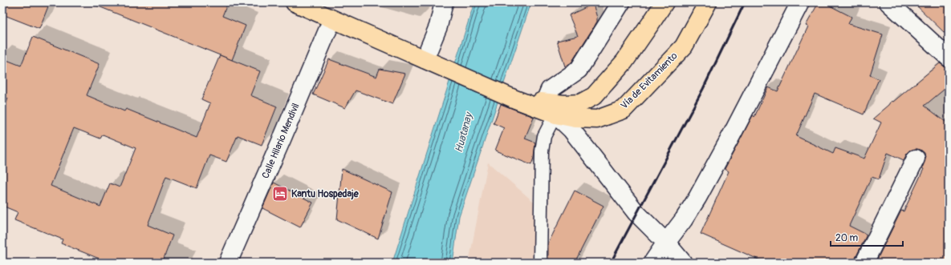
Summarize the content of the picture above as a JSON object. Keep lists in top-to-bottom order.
{
  "streets": {
    "highway": ["Vía de Evitamiento"],
    "street": ["Calle Hilario Mendivil"]
  },
  "crossings": [
    ["Vía de Evitamiento", "Calle Hilario Mendivil"]
  ],
  "water": ["Huatanay"],
  "places": {
    "hotel": ["Kantu Hospedaje"]
  },
  "scale_bar": "20 m"
}
